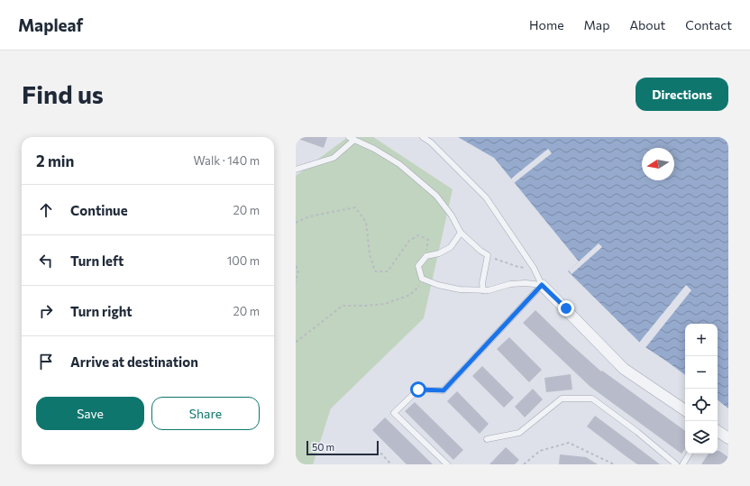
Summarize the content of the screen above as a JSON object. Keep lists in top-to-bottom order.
{
  "scale_bar": "50 m",
  "north": "left",
  "page": {
    "header": "Mapleaf",
    "nav": [
      "Home",
      "Map",
      "About",
      "Contact"
    ],
    "buttons": [
      "Directions",
      ["Save", "Share"]
    ],
    "title": "Find us",
    "heading": ["2 min", "Walk · 140 m"],
    "list": [
      ["Continue", "20 m"],
      ["Turn left", "100 m"],
      ["Turn right", "20 m"],
      "Arrive at destination"
    ],
    "map_buttons": ["+", "−"],
    "scale": "50 m"
  }
}
